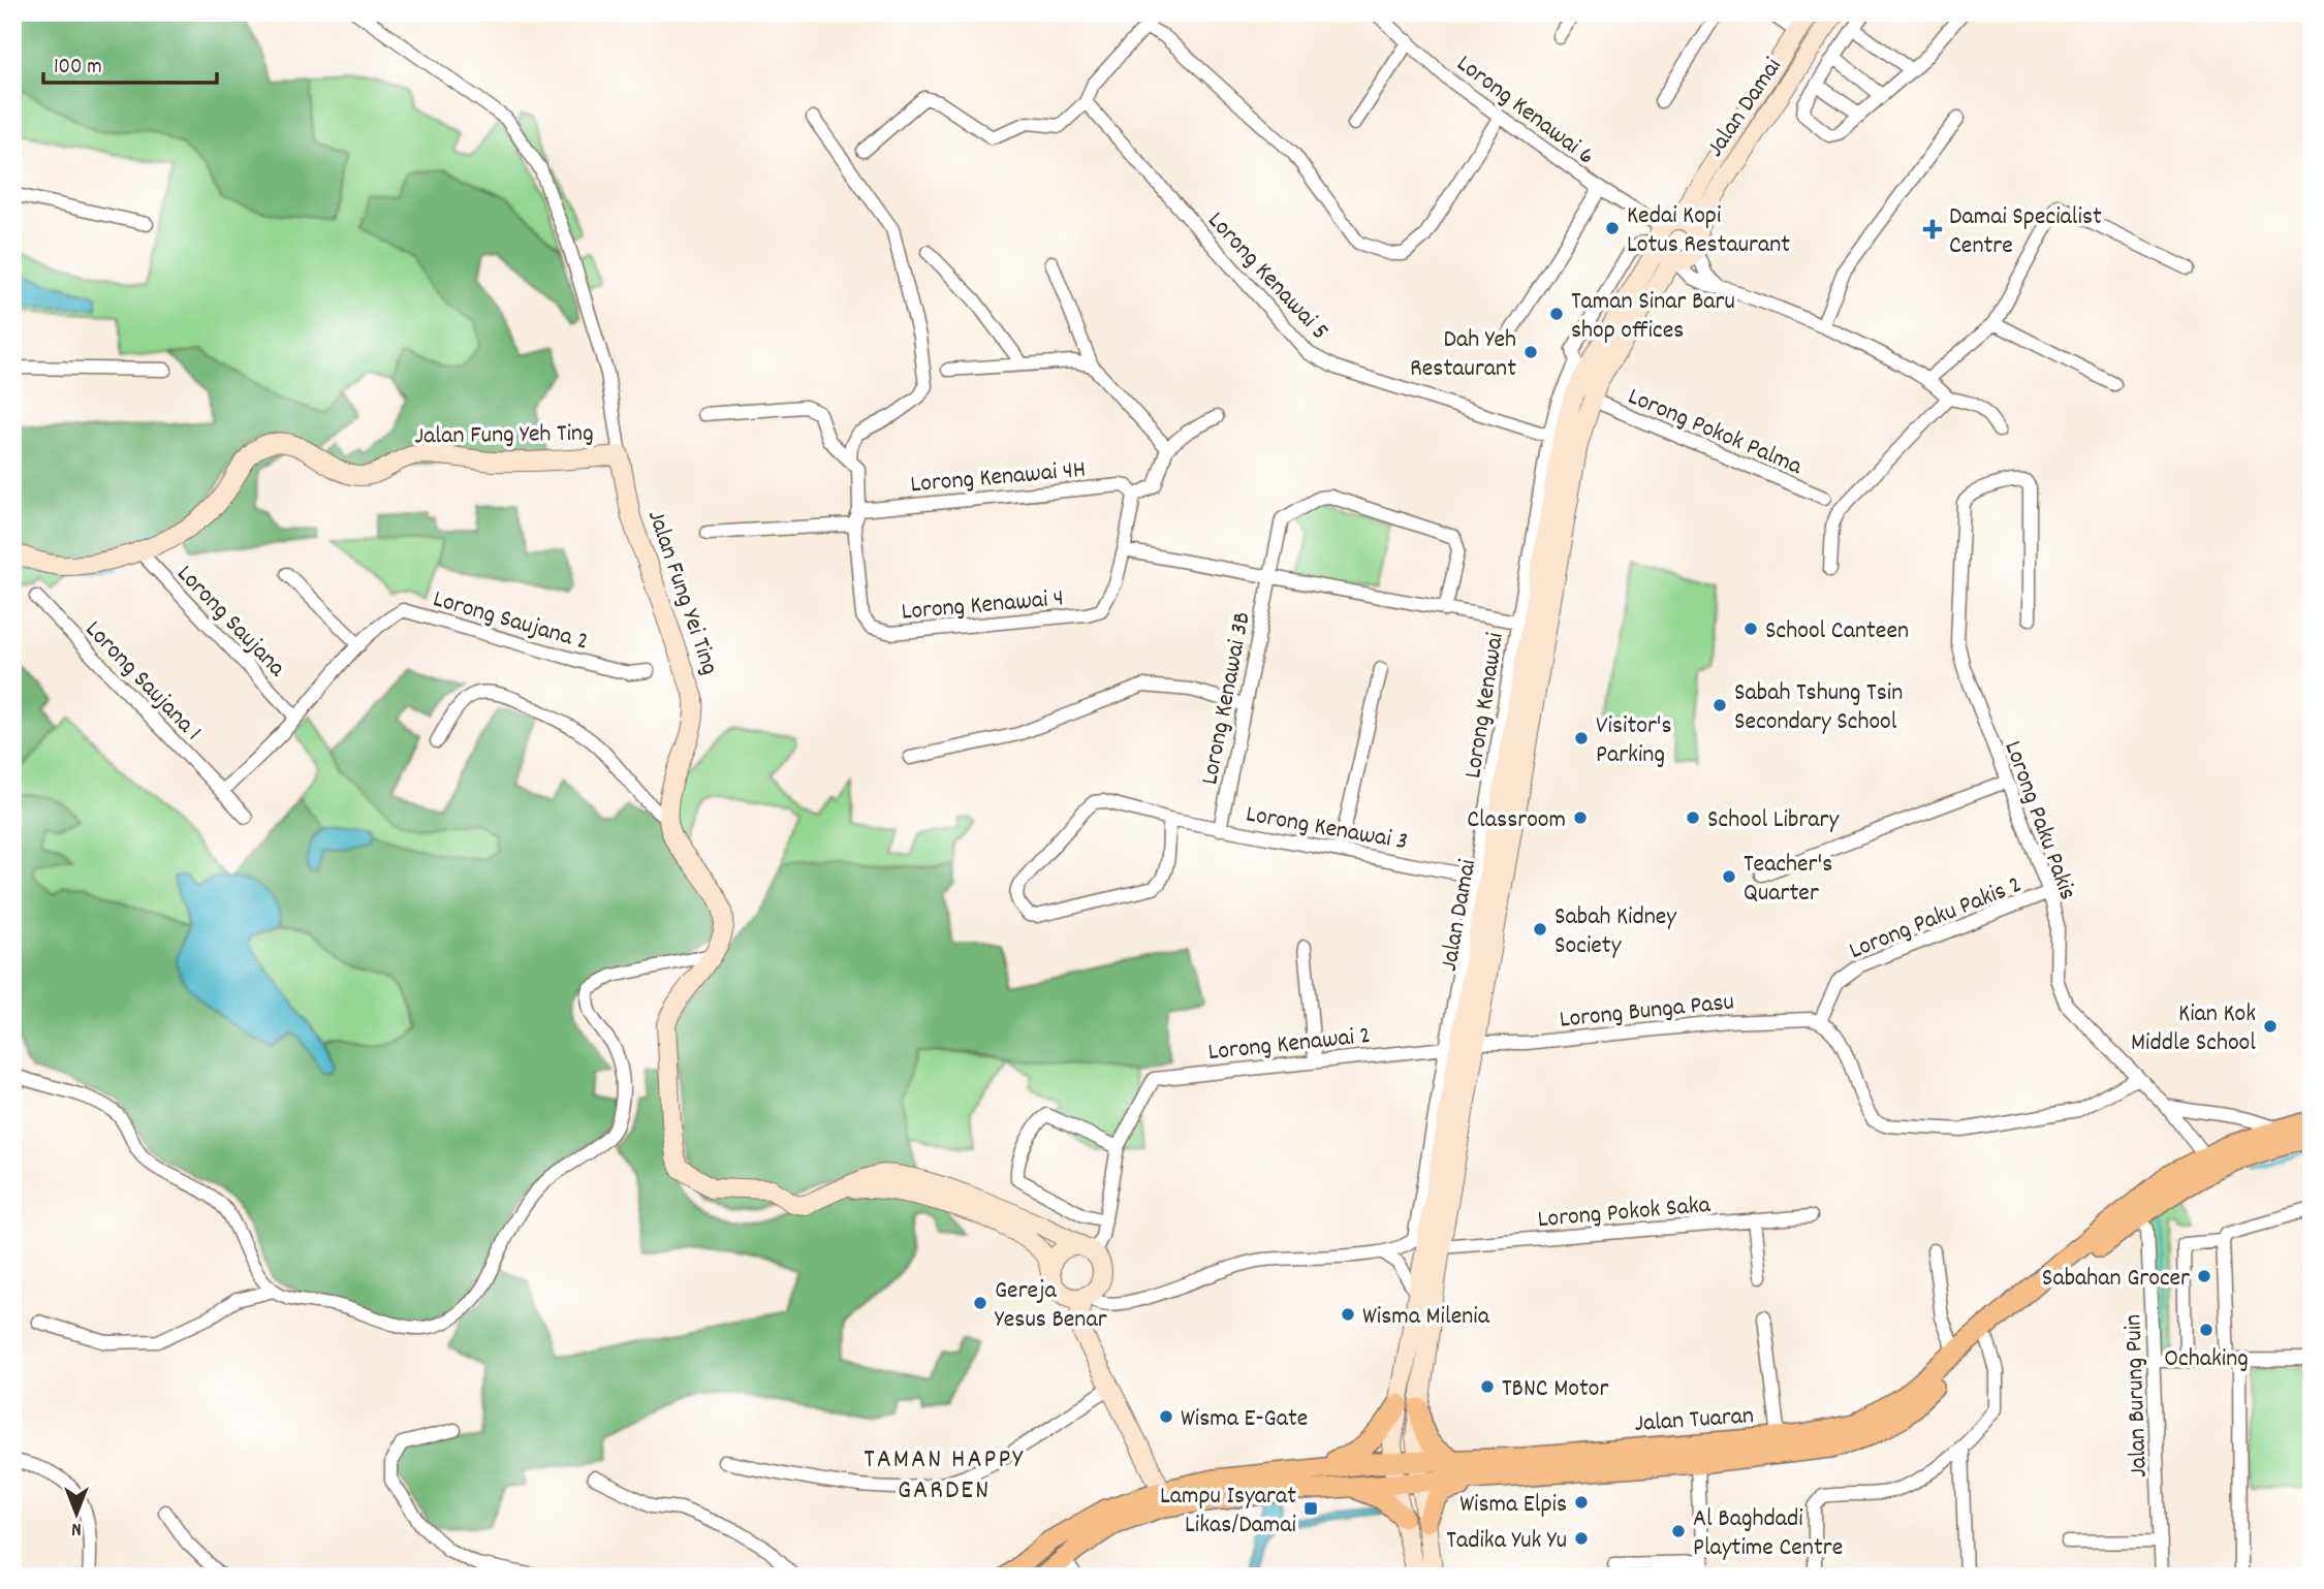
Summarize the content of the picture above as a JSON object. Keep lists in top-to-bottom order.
{
  "streets": {
    "main road": [
      "Jalan Damai",
      "Jalan Fung Yeh Ting",
      "Jalan Fung Yei Ting",
      "Jalan Tuaran"
    ],
    "street": [
      "Lorong Kenawai 6",
      "Lorong Kenawai 5",
      "Lorong Pokok Palma",
      "Lorong Kenawai 4H",
      "Lorong Kenawai 4",
      "Lorong Saujana 2",
      "Lorong Saujana",
      "Lorong Saujana 1",
      "Lorong Kenawai 3B",
      "Lorong Kenawai",
      "Lorong Paku Pakis",
      "Lorong Kenawai 3",
      "Lorong Paku Pakis 2",
      "Lorong Bunga Pasu",
      "Lorong Kenawai 2",
      "Lorong Pokok Saka",
      "Jalan Burung Puin"
    ]
  },
  "crossings": [
    ["Jalan Damai", "Lorong Kenawai 6"],
    ["Jalan Damai", "Lorong Pokok Palma"],
    ["Jalan Damai", "Lorong Kenawai"],
    ["Jalan Damai", "Lorong Bunga Pasu"],
    ["Jalan Damai", "Lorong Pokok Saka"],
    ["Jalan Damai", "Jalan Tuaran"],
    ["Lorong Kenawai 5", "Lorong Kenawai"],
    ["Jalan Fung Yeh Ting", "Jalan Fung Yei Ting"],
    ["Jalan Fung Yeh Ting", "Lorong Saujana"],
    ["Lorong Kenawai 4H", "Lorong Kenawai 4"],
    ["Lorong Saujana 2", "Lorong Saujana"],
    ["Lorong Saujana 2", "Lorong Saujana 1"],
    ["Lorong Kenawai 3B", "Lorong Kenawai 3"],
    ["Lorong Kenawai", "Lorong Kenawai 3"],
    ["Lorong Kenawai", "Lorong Kenawai 2"],
    ["Lorong Paku Pakis", "Lorong Paku Pakis 2"],
    ["Lorong Paku Pakis", "Jalan Tuaran"],
    ["Lorong Paku Pakis 2", "Lorong Bunga Pasu"],
    ["Jalan Burung Puin", "Jalan Tuaran"]
  ],
  "districts": ["TAMAN HAPPY GARDEN"],
  "places": {
    "other": [
      "Kedai Kopi Lotus Restaurant",
      "Taman Sinar Baru shop offices",
      "Dah Yeh Restaurant",
      "School Canteen",
      "Sabah Tshung Tsin Secondary School",
      "Visitor's Parking",
      "Classroom",
      "School Library",
      "Teacher's Quarter",
      "Sabah Kidney Society",
      "Kian Kok Middle School",
      "Sabahan Grocer",
      "Gereja Yesus Benar",
      "Wisma Milenia",
      "Ochaking",
      "TBNC Motor",
      "Wisma E-Gate",
      "Wisma Elpis",
      "Al Baghdadi Playtime Centre",
      "Tadika Yuk Yu"
    ],
    "health": ["Damai Specialist Centre"],
    "transit": ["Lampu Isyarat Likas/Damai"]
  },
  "scale_bar": "100 m",
  "north": "bottom"
}
